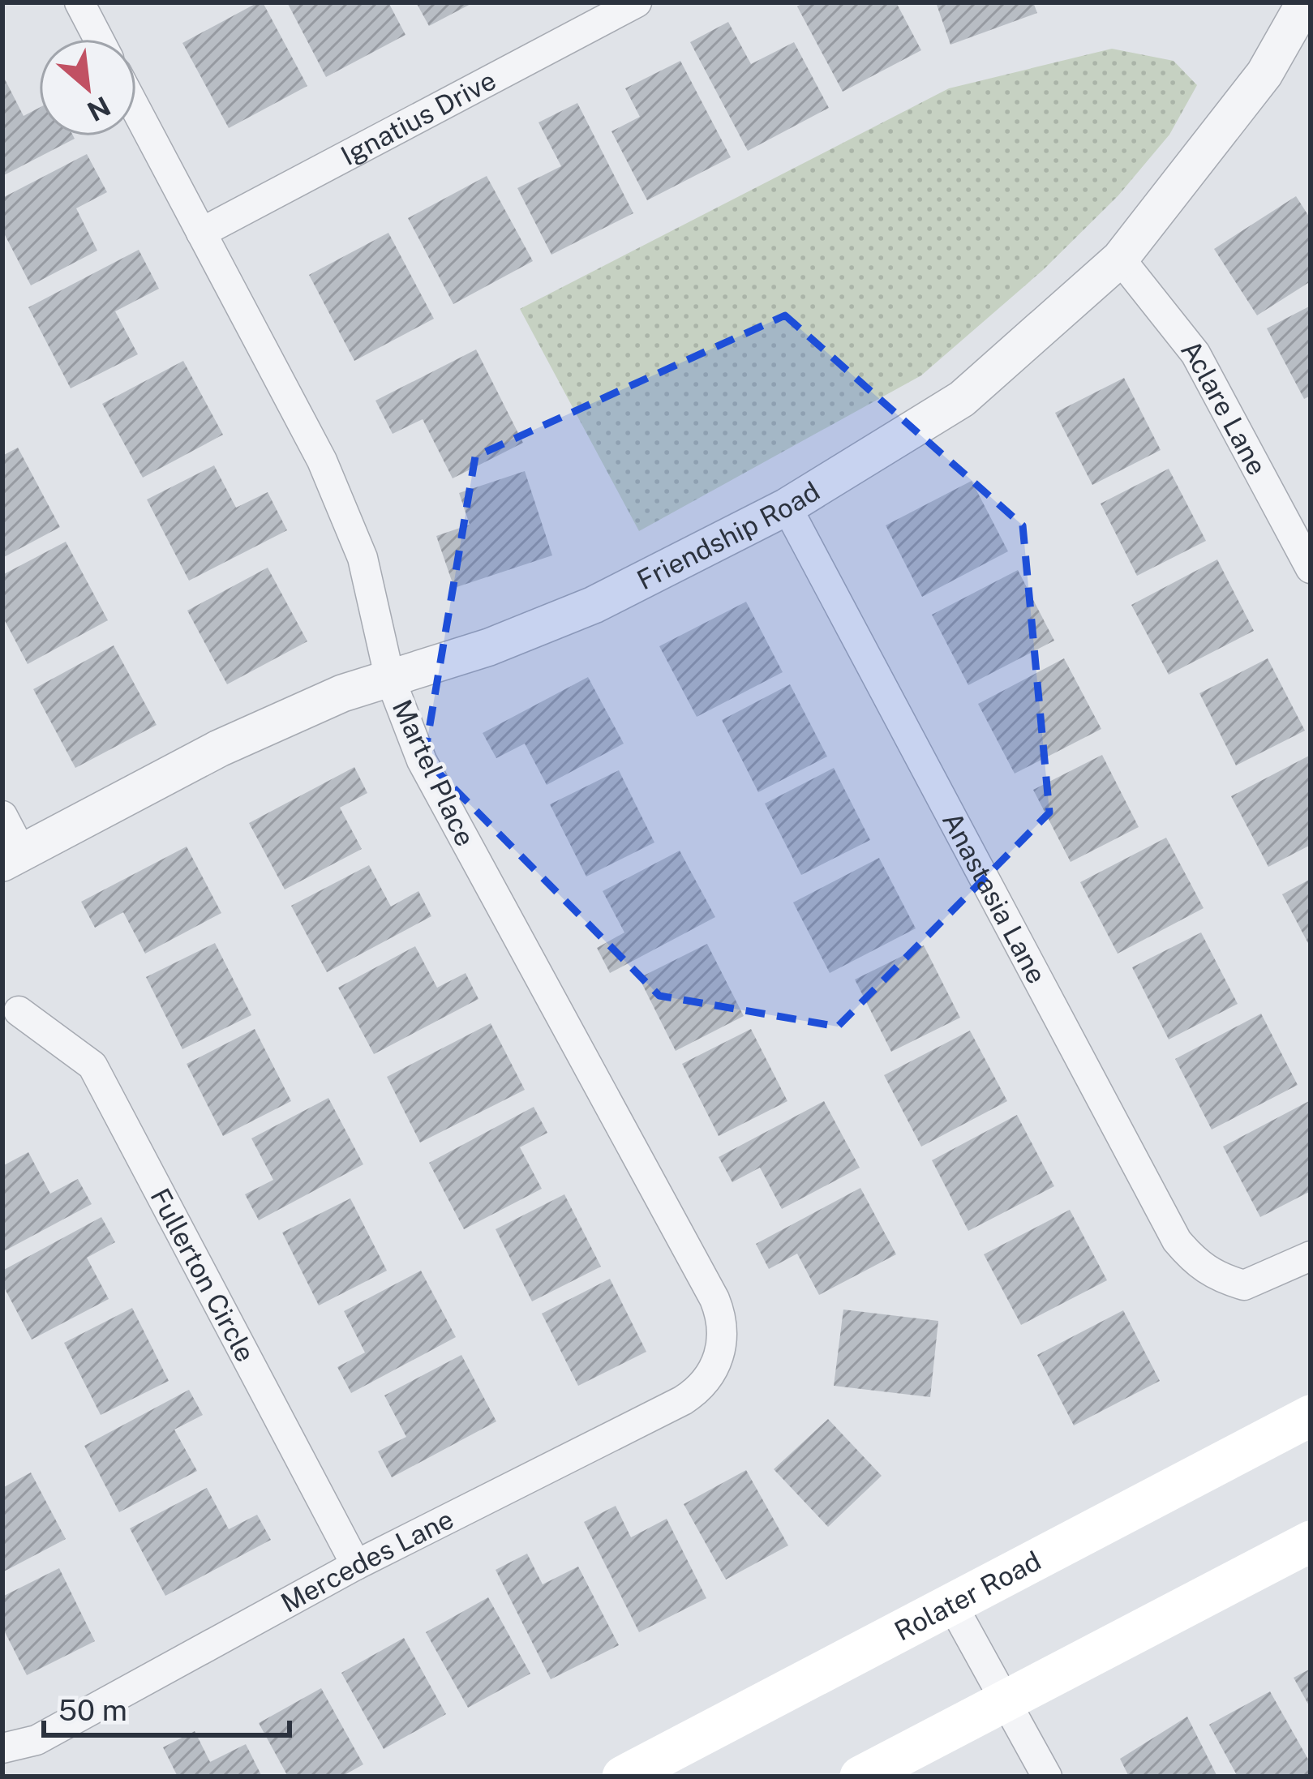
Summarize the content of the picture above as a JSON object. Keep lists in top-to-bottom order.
{
  "streets": {
    "main road": ["Rolater Road"],
    "street": [
      "Ignatius Drive",
      "Aclare Lane",
      "Friendship Road",
      "Martel Place",
      "Anastasia Lane",
      "Fullerton Circle",
      "Mercedes Lane"
    ]
  },
  "crossings": [
    ["Ignatius Drive", "Martel Place"],
    ["Aclare Lane", "Friendship Road"],
    ["Friendship Road", "Martel Place"],
    ["Friendship Road", "Anastasia Lane"],
    ["Martel Place", "Mercedes Lane"],
    ["Fullerton Circle", "Mercedes Lane"]
  ],
  "scale_bar": "50 m",
  "north": "bottom right"
}
